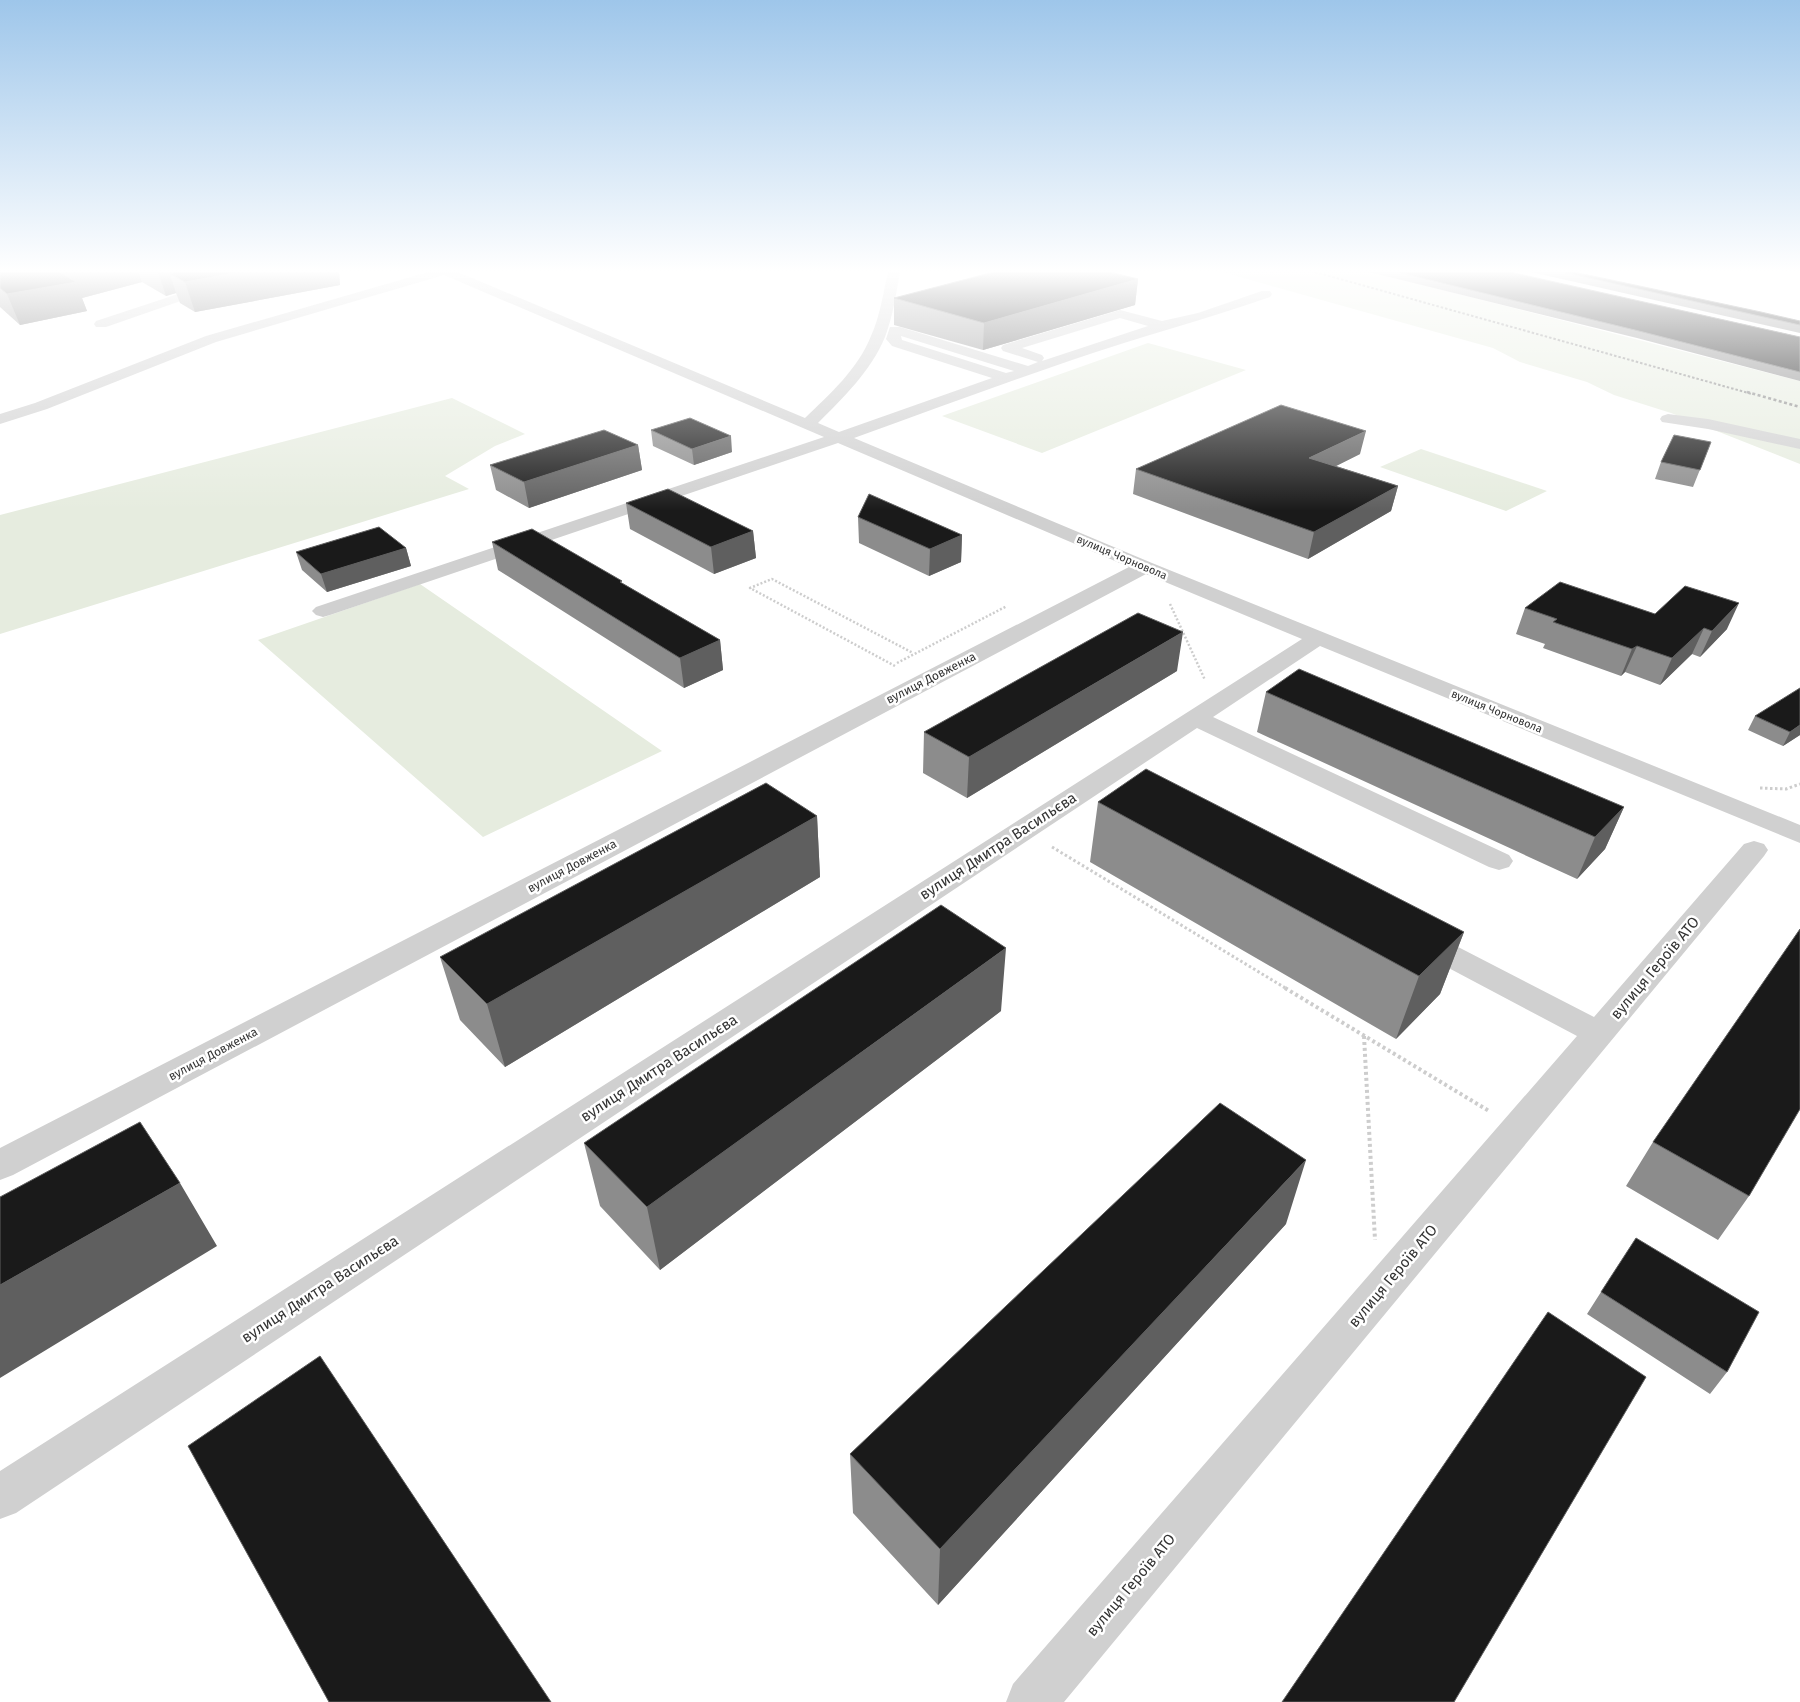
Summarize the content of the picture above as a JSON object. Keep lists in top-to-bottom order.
{
  "streets": {
    "street": [
      "вулиця Чорновола",
      "вулиця Довженка",
      "вулиця Дмитра Васильєва",
      "вулиця Героїв АТО"
    ]
  },
  "crossings": [
    ["вулиця Чорновола", "вулиця Довженка"],
    ["вулиця Чорновола", "вулиця Дмитра Васильєва"],
    ["вулиця Чорновола", "вулиця Героїв АТО"]
  ]
}
